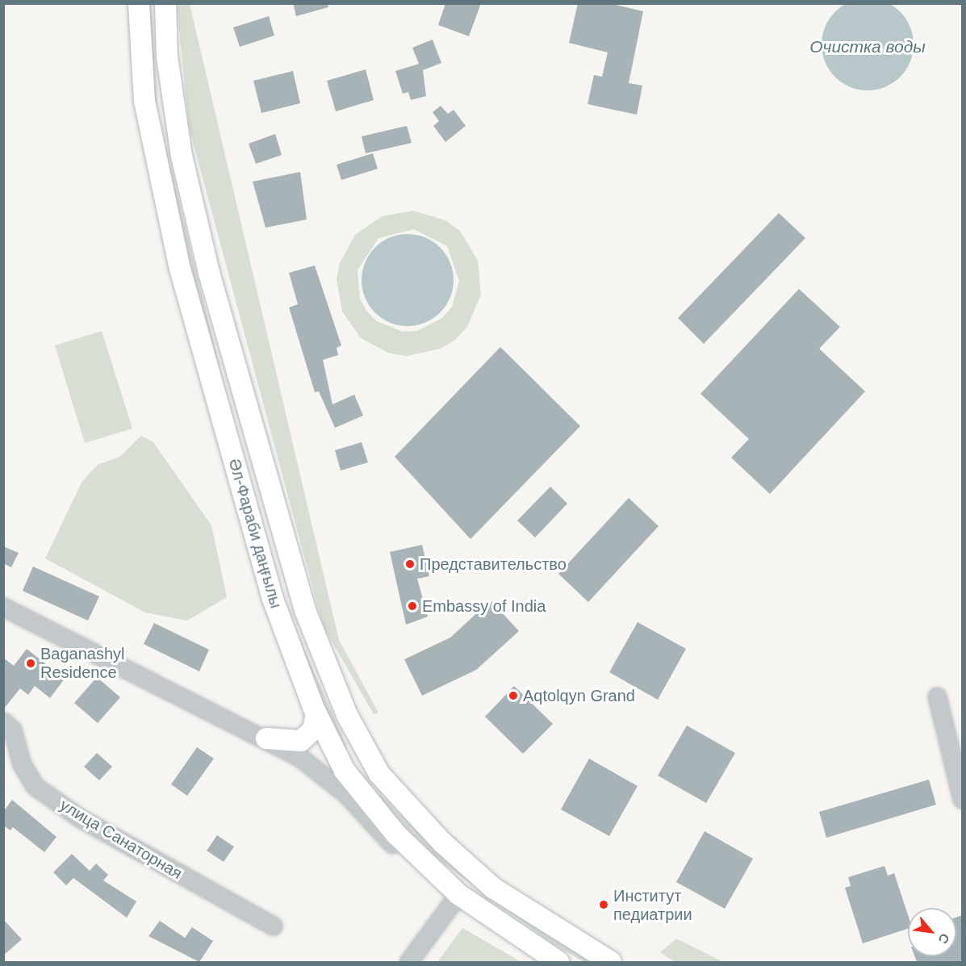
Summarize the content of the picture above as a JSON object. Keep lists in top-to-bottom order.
{
  "streets": {
    "main road": ["Әл-Фараби даңғылы"],
    "street": ["улица Санаторная"]
  },
  "water": ["Очистка воды"],
  "places": [
    "Представительство",
    "Embassy of India",
    "Baganashyl Residence",
    "Aqtolqyn Grand",
    "Институт педиатрии"
  ],
  "north": "bottom right"
}
